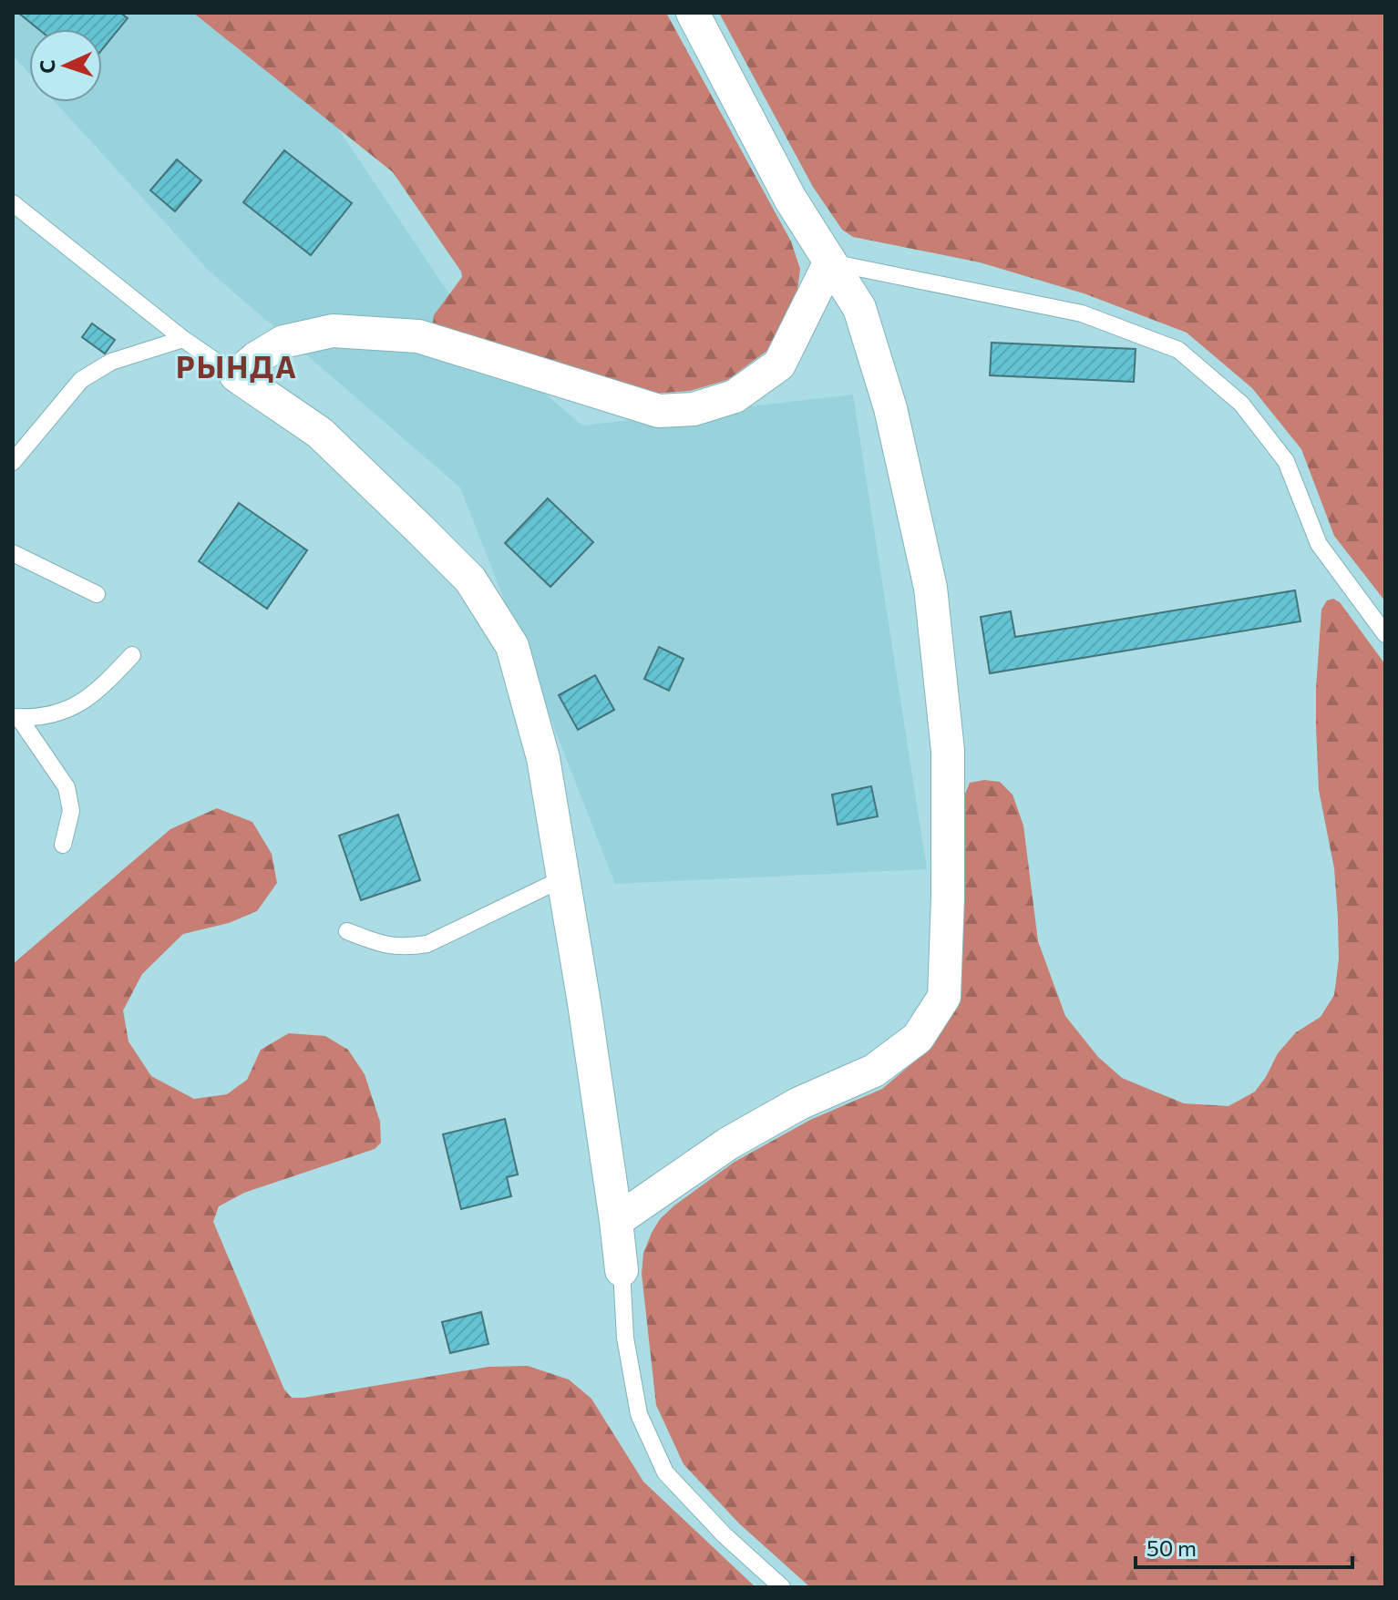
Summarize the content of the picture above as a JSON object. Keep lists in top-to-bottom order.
{
  "districts": ["РЫНДА"],
  "scale_bar": "50 m",
  "north": "left"
}
